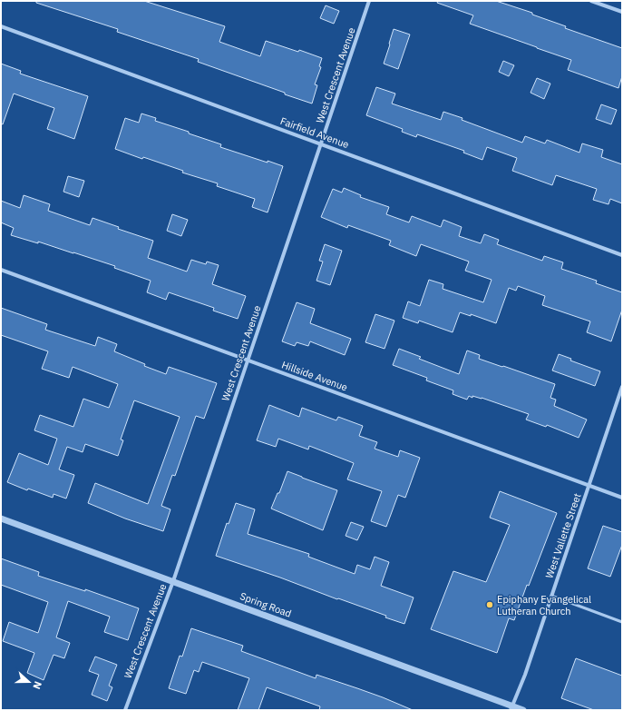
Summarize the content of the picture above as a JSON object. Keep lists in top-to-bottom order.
{
  "streets": {
    "street": [
      "West Crescent Avenue",
      "Fairfield Avenue",
      "Hillside Avenue",
      "West Vallette Street",
      "Spring Road"
    ]
  },
  "crossings": [
    ["West Crescent Avenue", "Fairfield Avenue"],
    ["West Crescent Avenue", "Hillside Avenue"],
    ["West Crescent Avenue", "Spring Road"],
    ["Hillside Avenue", "West Vallette Street"],
    ["West Vallette Street", "Spring Road"]
  ],
  "places": ["Epiphany Evangelical Lutheran Church"],
  "north": "right"
}
